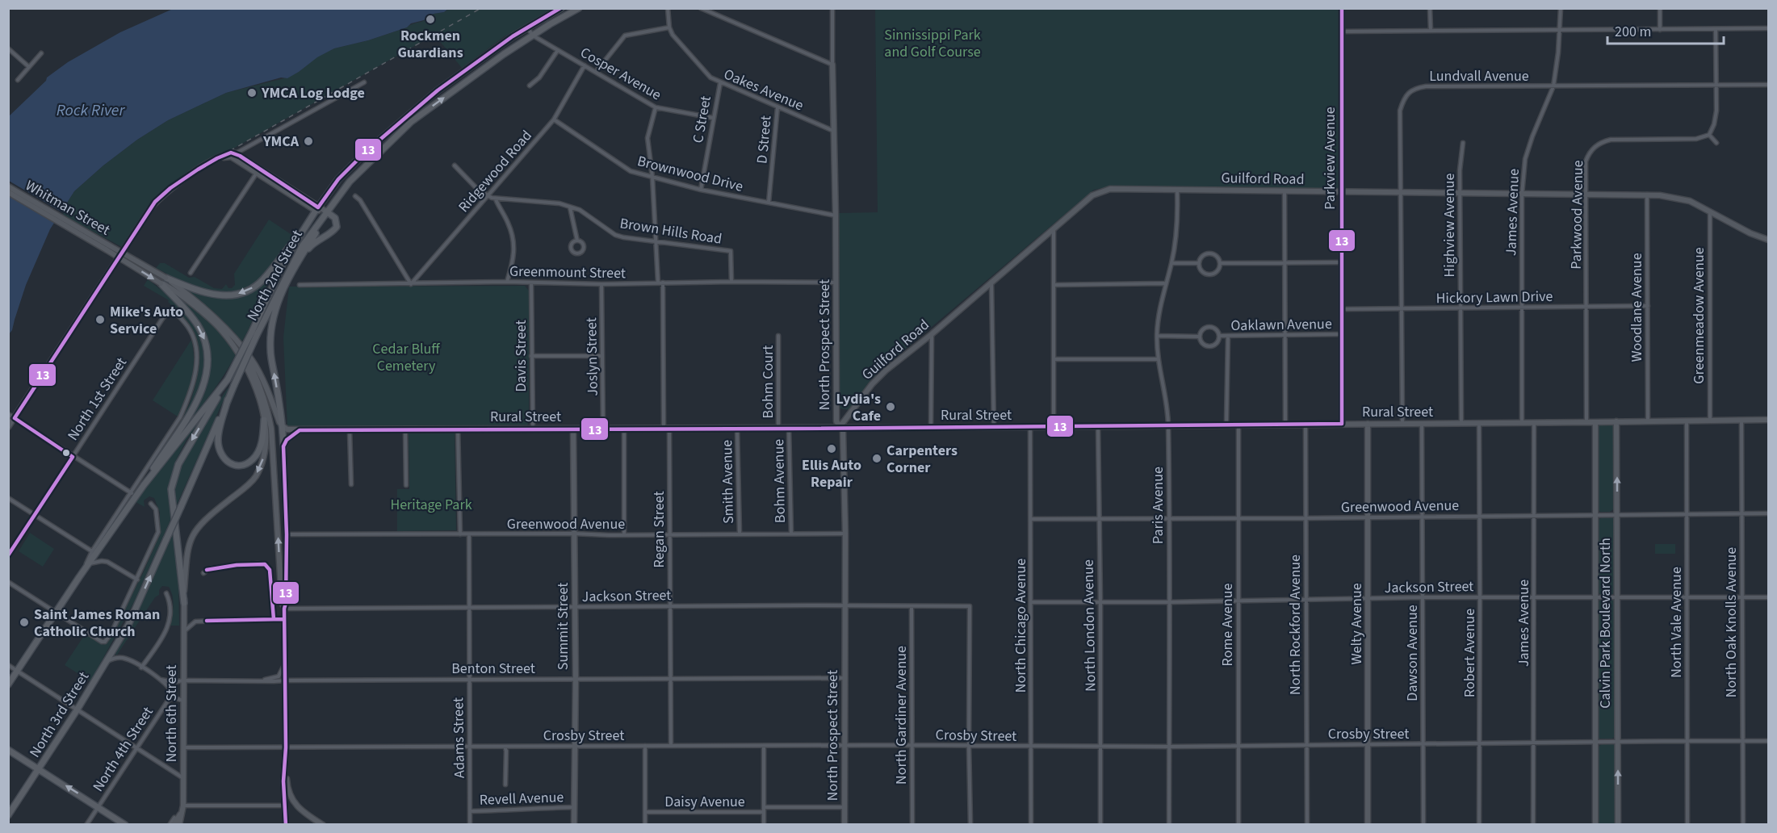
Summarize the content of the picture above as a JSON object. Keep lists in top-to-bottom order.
{
  "streets": {
    "main road": ["North 2nd Street", "North 3rd Street"],
    "street": [
      "Cosper Avenue",
      "Lundvall Avenue",
      "Oakes Avenue",
      "C Street",
      "D Street",
      "Parkview Avenue",
      "Ridgewood Road",
      "Brownwood Drive",
      "Guilford Road",
      "Whitman Street",
      "James Avenue",
      "Parkwood Avenue",
      "Highview Avenue",
      "Brown Hills Road",
      "Greenmount Street",
      "Hickory Lawn Drive",
      "Woodlane Avenue",
      "Greenmeadow Avenue",
      "Oaklawn Avenue",
      "North Prospect Street",
      "Davis Street",
      "Joslyn Street",
      "Bohm Court",
      "North 1st Street",
      "Rural Street",
      "Bohm Avenue",
      "Smith Avenue",
      "Paris Avenue",
      "Greenwood Avenue",
      "Regan Street",
      "Jackson Street",
      "North Vale Avenue",
      "North Oak Knolls Avenue",
      "Calvin Park Boulevard North",
      "Welty Avenue",
      "Rome Avenue",
      "North Rockford Avenue",
      "North Chicago Avenue",
      "North London Avenue",
      "Summit Street",
      "Dawson Avenue",
      "Robert Avenue",
      "Benton Street",
      "North 6th Street",
      "North Gardiner Avenue",
      "Crosby Street",
      "Adams Street",
      "North 4th Street",
      "Revell Avenue",
      "Daisy Avenue"
    ]
  },
  "crossings": [
    ["Cosper Avenue", "C Street"],
    ["Cosper Avenue", "Ridgewood Road"],
    ["Cosper Avenue", "North 2nd Street"],
    ["Lundvall Avenue", "Guilford Road"],
    ["Lundvall Avenue", "James Avenue"],
    ["Lundvall Avenue", "Hickory Lawn Drive"],
    ["Lundvall Avenue", "Rural Street"],
    ["Oakes Avenue", "C Street"],
    ["Oakes Avenue", "D Street"],
    ["Oakes Avenue", "North Prospect Street"],
    ["C Street", "Brownwood Drive"],
    ["D Street", "Brownwood Drive"],
    ["Parkview Avenue", "Guilford Road"],
    ["Parkview Avenue", "Hickory Lawn Drive"],
    ["Parkview Avenue", "Oaklawn Avenue"],
    ["Parkview Avenue", "Rural Street"],
    ["Ridgewood Road", "Brownwood Drive"],
    ["Ridgewood Road", "Brown Hills Road"],
    ["Ridgewood Road", "Greenmount Street"],
    ["Brownwood Drive", "North Prospect Street"],
    ["Guilford Road", "James Avenue"],
    ["Guilford Road", "Parkwood Avenue"],
    ["Guilford Road", "Highview Avenue"],
    ["Guilford Road", "Woodlane Avenue"],
    ["Guilford Road", "Greenmeadow Avenue"],
    ["Guilford Road", "North Prospect Street"],
    ["Guilford Road", "Rural Street"],
    ["Guilford Road", "Paris Avenue"],
    ["Whitman Street", "North 6th Street"],
    ["James Avenue", "Hickory Lawn Drive"],
    ["James Avenue", "Rural Street"],
    ["James Avenue", "Greenwood Avenue"],
    ["James Avenue", "Jackson Street"],
    ["James Avenue", "Crosby Street"],
    ["Parkwood Avenue", "Hickory Lawn Drive"],
    ["Parkwood Avenue", "Rural Street"],
    ["Highview Avenue", "Hickory Lawn Drive"],
    ["Highview Avenue", "Rural Street"],
    ["Brown Hills Road", "Greenmount Street"],
    ["Greenmount Street", "North Prospect Street"],
    ["Greenmount Street", "Davis Street"],
    ["Greenmount Street", "Joslyn Street"],
    ["Greenmount Street", "Regan Street"],
    ["North 2nd Street", "North 1st Street"],
    ["North 2nd Street", "North 3rd Street"],
    ["Hickory Lawn Drive", "Woodlane Avenue"],
    ["Woodlane Avenue", "Rural Street"],
    ["Greenmeadow Avenue", "Rural Street"],
    ["Oaklawn Avenue", "Paris Avenue"],
    ["North Prospect Street", "Rural Street"],
    ["North Prospect Street", "Greenwood Avenue"],
    ["North Prospect Street", "Jackson Street"],
    ["North Prospect Street", "Benton Street"],
    ["North Prospect Street", "Crosby Street"],
    ["Davis Street", "Rural Street"],
    ["Joslyn Street", "Rural Street"],
    ["Bohm Court", "Rural Street"],
    ["Rural Street", "Bohm Avenue"],
    ["Rural Street", "Smith Avenue"],
    ["Rural Street", "Paris Avenue"],
    ["Rural Street", "Regan Street"],
    ["Rural Street", "North Vale Avenue"],
    ["Rural Street", "North Oak Knolls Avenue"],
    ["Rural Street", "Calvin Park Boulevard North"],
    ["Rural Street", "Welty Avenue"],
    ["Rural Street", "Rome Avenue"],
    ["Rural Street", "North Rockford Avenue"],
    ["Rural Street", "North Chicago Avenue"],
    ["Rural Street", "North London Avenue"],
    ["Rural Street", "Summit Street"],
    ["Rural Street", "Dawson Avenue"],
    ["Rural Street", "Robert Avenue"],
    ["Bohm Avenue", "Greenwood Avenue"],
    ["Smith Avenue", "Greenwood Avenue"],
    ["Paris Avenue", "Greenwood Avenue"],
    ["Paris Avenue", "Jackson Street"],
    ["Paris Avenue", "Crosby Street"],
    ["Greenwood Avenue", "Regan Street"],
    ["Greenwood Avenue", "North Vale Avenue"],
    ["Greenwood Avenue", "North Oak Knolls Avenue"],
    ["Greenwood Avenue", "Calvin Park Boulevard North"],
    ["Greenwood Avenue", "Welty Avenue"],
    ["Greenwood Avenue", "Rome Avenue"],
    ["Greenwood Avenue", "North Rockford Avenue"],
    ["Greenwood Avenue", "North Chicago Avenue"],
    ["Greenwood Avenue", "North London Avenue"],
    ["Greenwood Avenue", "Summit Street"],
    ["Greenwood Avenue", "Dawson Avenue"],
    ["Greenwood Avenue", "Robert Avenue"],
    ["Greenwood Avenue", "Adams Street"],
    ["Regan Street", "Jackson Street"],
    ["Regan Street", "Benton Street"],
    ["Regan Street", "Crosby Street"],
    ["Jackson Street", "North Vale Avenue"],
    ["Jackson Street", "North Oak Knolls Avenue"],
    ["Jackson Street", "Calvin Park Boulevard North"],
    ["Jackson Street", "Welty Avenue"],
    ["Jackson Street", "Rome Avenue"],
    ["Jackson Street", "North Rockford Avenue"],
    ["Jackson Street", "North Chicago Avenue"],
    ["Jackson Street", "North London Avenue"],
    ["Jackson Street", "Summit Street"],
    ["Jackson Street", "Dawson Avenue"],
    ["Jackson Street", "Robert Avenue"],
    ["Jackson Street", "North Gardiner Avenue"],
    ["Jackson Street", "Crosby Street"],
    ["Jackson Street", "Adams Street"],
    ["North Vale Avenue", "Crosby Street"],
    ["North Oak Knolls Avenue", "Crosby Street"],
    ["Calvin Park Boulevard North", "Crosby Street"],
    ["Welty Avenue", "Crosby Street"],
    ["Rome Avenue", "Crosby Street"],
    ["North Rockford Avenue", "Crosby Street"],
    ["North Chicago Avenue", "Crosby Street"],
    ["North London Avenue", "Crosby Street"],
    ["Summit Street", "Benton Street"],
    ["Summit Street", "Crosby Street"],
    ["Summit Street", "Revell Avenue"],
    ["Dawson Avenue", "Crosby Street"],
    ["Robert Avenue", "Crosby Street"],
    ["Benton Street", "North 6th Street"],
    ["Benton Street", "Adams Street"],
    ["North 6th Street", "Crosby Street"],
    ["North Gardiner Avenue", "Crosby Street"],
    ["Crosby Street", "Adams Street"],
    ["Adams Street", "Revell Avenue"]
  ],
  "water": ["Rock River"],
  "parks": ["Sinnissippi Park and Golf Course", "Cedar Bluff Cemetery", "Heritage Park"],
  "places": [
    "Rockmen Guardians",
    "YMCA Log Lodge",
    "YMCA",
    "Mike's Auto Service",
    "Lydia's Cafe",
    "Ellis Auto Repair",
    "Carpenters Corner",
    "Saint James Roman Catholic Church"
  ],
  "lines": ["transit line 13"],
  "scale_bar": "200 m"
}
